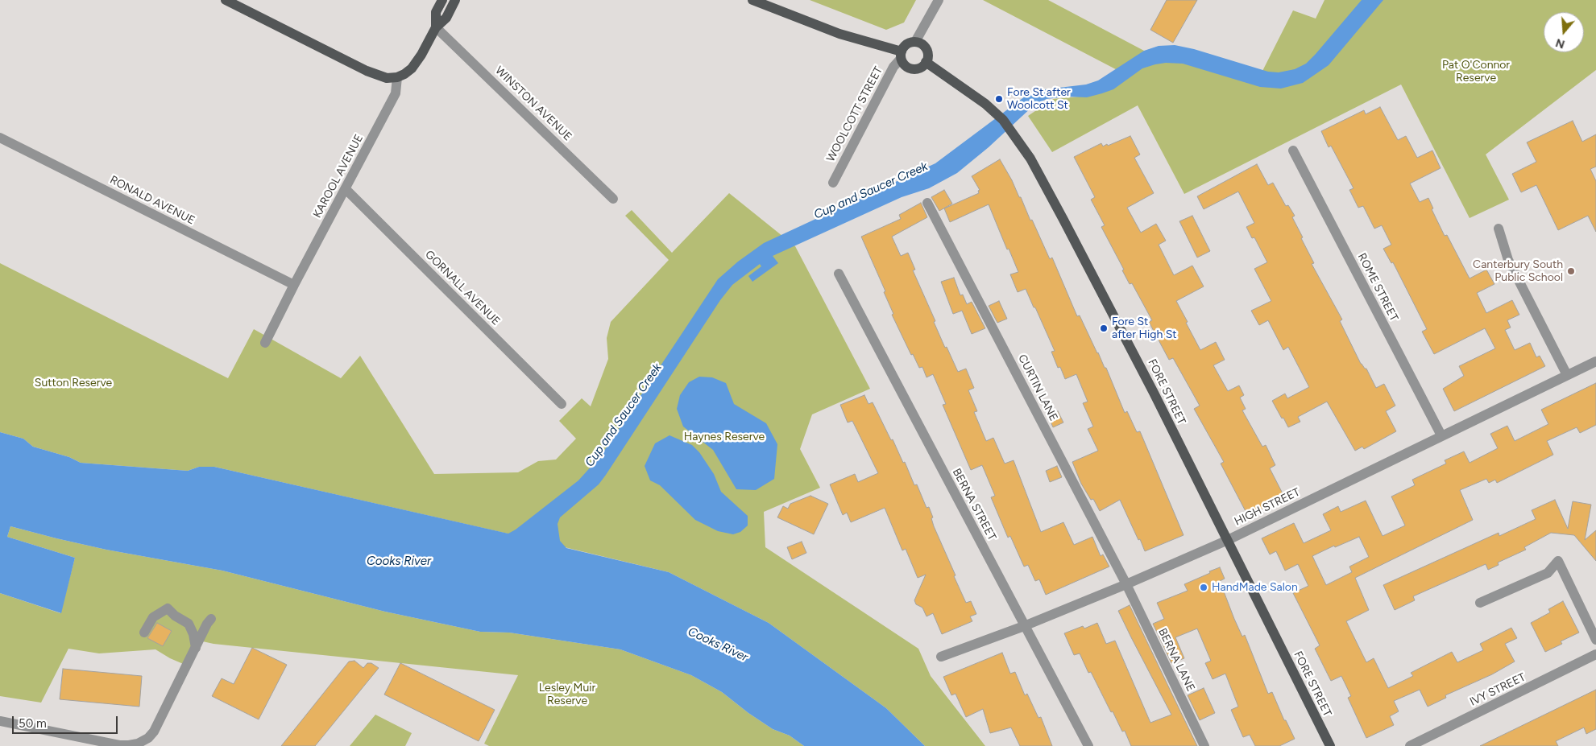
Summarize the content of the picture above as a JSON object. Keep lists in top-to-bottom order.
{
  "streets": {
    "main road": ["FORE STREET"],
    "street": [
      "WINSTON AVENUE",
      "WOOLCOTT STREET",
      "KAROOL AVENUE",
      "RONALD AVENUE",
      "ROME STREET",
      "GORNALL AVENUE",
      "CURTIN LANE",
      "BERNA STREET",
      "HIGH STREET",
      "BERNA LANE",
      "IVY STREET"
    ]
  },
  "crossings": [
    ["WOOLCOTT STREET", "FORE STREET"],
    ["KAROOL AVENUE", "RONALD AVENUE"],
    ["KAROOL AVENUE", "GORNALL AVENUE"],
    ["ROME STREET", "HIGH STREET"],
    ["CURTIN LANE", "HIGH STREET"],
    ["CURTIN LANE", "BERNA LANE"],
    ["FORE STREET", "HIGH STREET"],
    ["BERNA STREET", "HIGH STREET"],
    ["HIGH STREET", "BERNA LANE"]
  ],
  "water": ["Cup and Saucer Creek", "Cooks River"],
  "parks": [
    "Pat O'Connor Reserve",
    "Sutton Reserve",
    "Haynes Reserve",
    "Lesley Muir Reserve"
  ],
  "places": [
    "Fore St after Woolcott St",
    "Canterbury South Public School",
    "Fore St after High St",
    "HandMade Salon"
  ],
  "scale_bar": "50 m",
  "north": "bottom"
}
